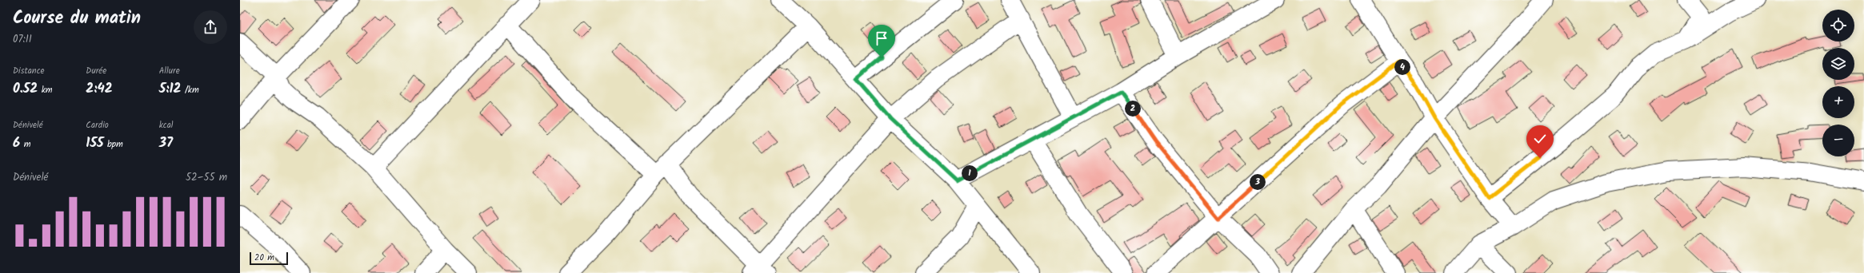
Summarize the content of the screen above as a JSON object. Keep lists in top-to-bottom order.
{
  "scale_bar": "20 m",
  "page": {
    "heading": ["Course du matin", "07:11"],
    "map_buttons": ["+", "−"],
    "stats": [
      ["Distance", "0.52 km"],
      ["Durée", "2:42"],
      ["Allure", "5:12 /km"],
      ["Dénivelé", "6 m"],
      ["Cardio", "155 bpm"],
      ["kcal", "37"]
    ],
    "pins": [
      "4",
      "2",
      "1",
      "3"
    ],
    "chart": ["Dénivelé", "52–55 m"],
    "scale": "20 m"
  }
}
